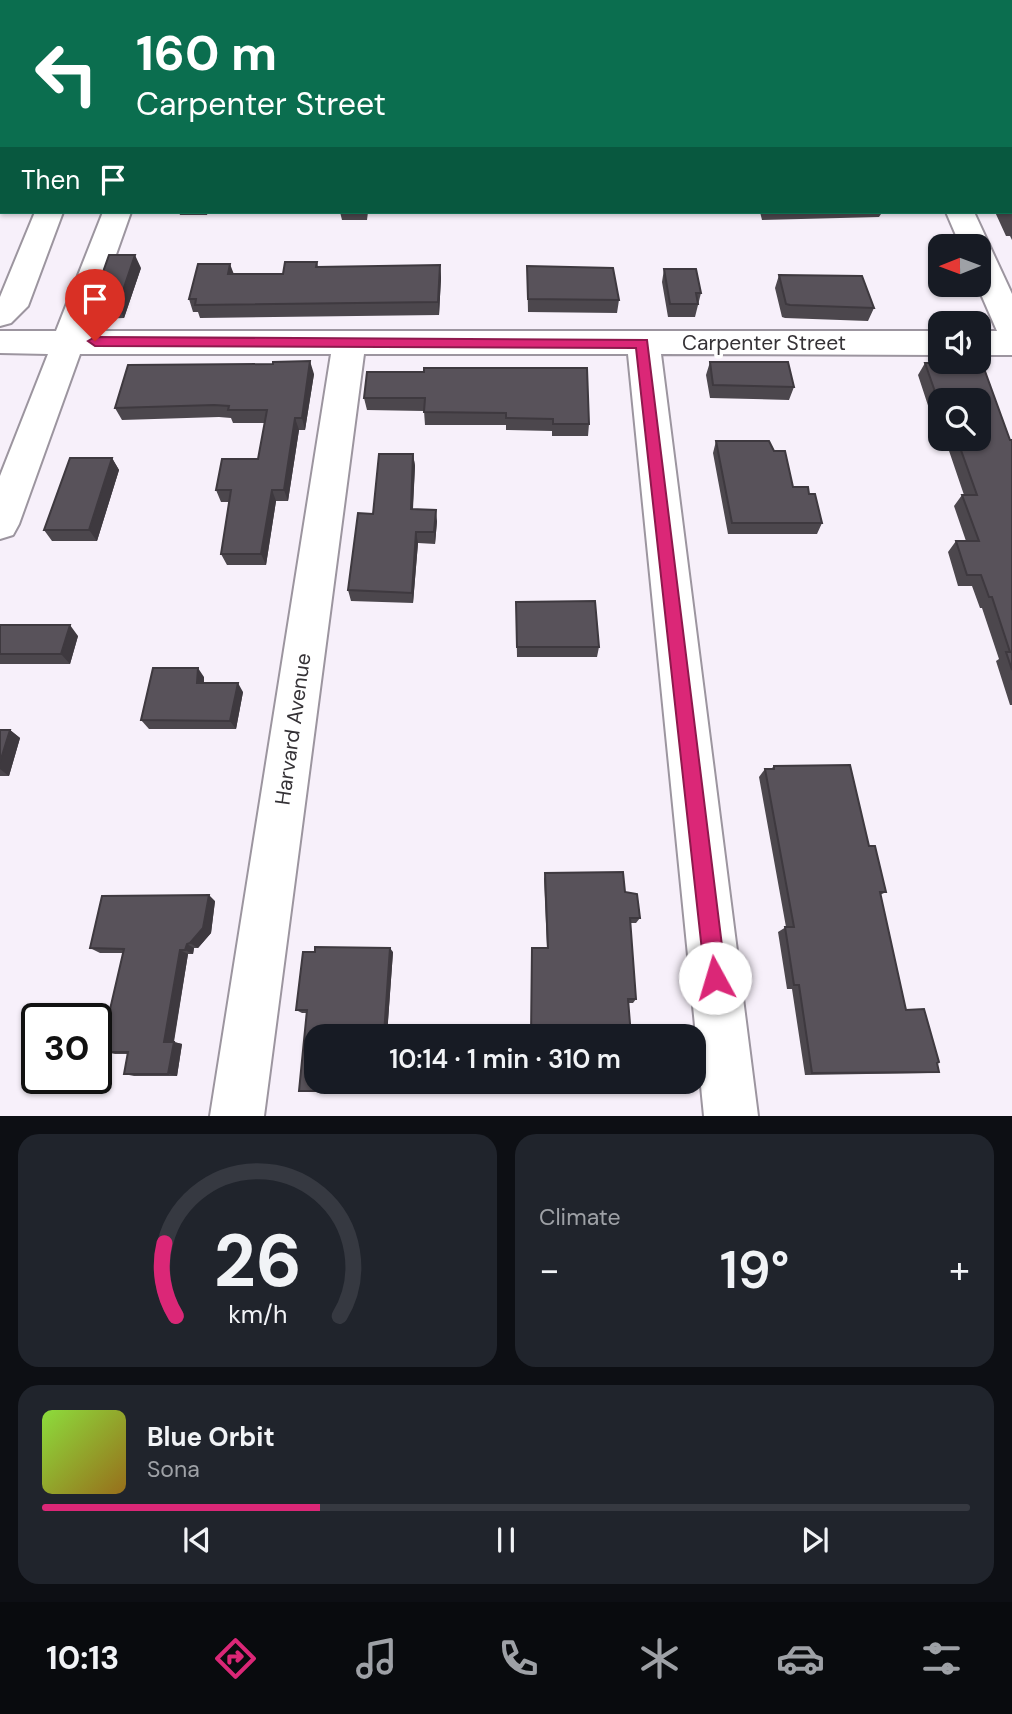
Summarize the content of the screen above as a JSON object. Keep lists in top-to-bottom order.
{
  "streets": {
    "street": ["Carpenter Street", "Harvard Avenue"]
  },
  "crossings": [
    ["Carpenter Street", "Harvard Avenue"]
  ],
  "north": "left",
  "page": {
    "turn": ["160 m", "Carpenter Street"],
    "then": "Then",
    "limit": "30",
    "trip": "10:14 · 1 min · 310 m",
    "tile": "Climate",
    "heat": ["−", "19°", "+"],
    "song": ["Blue Orbit", "Sona"],
    "tabs": "10:13",
    "gauge": ["26", "km/h"]
  }
}
